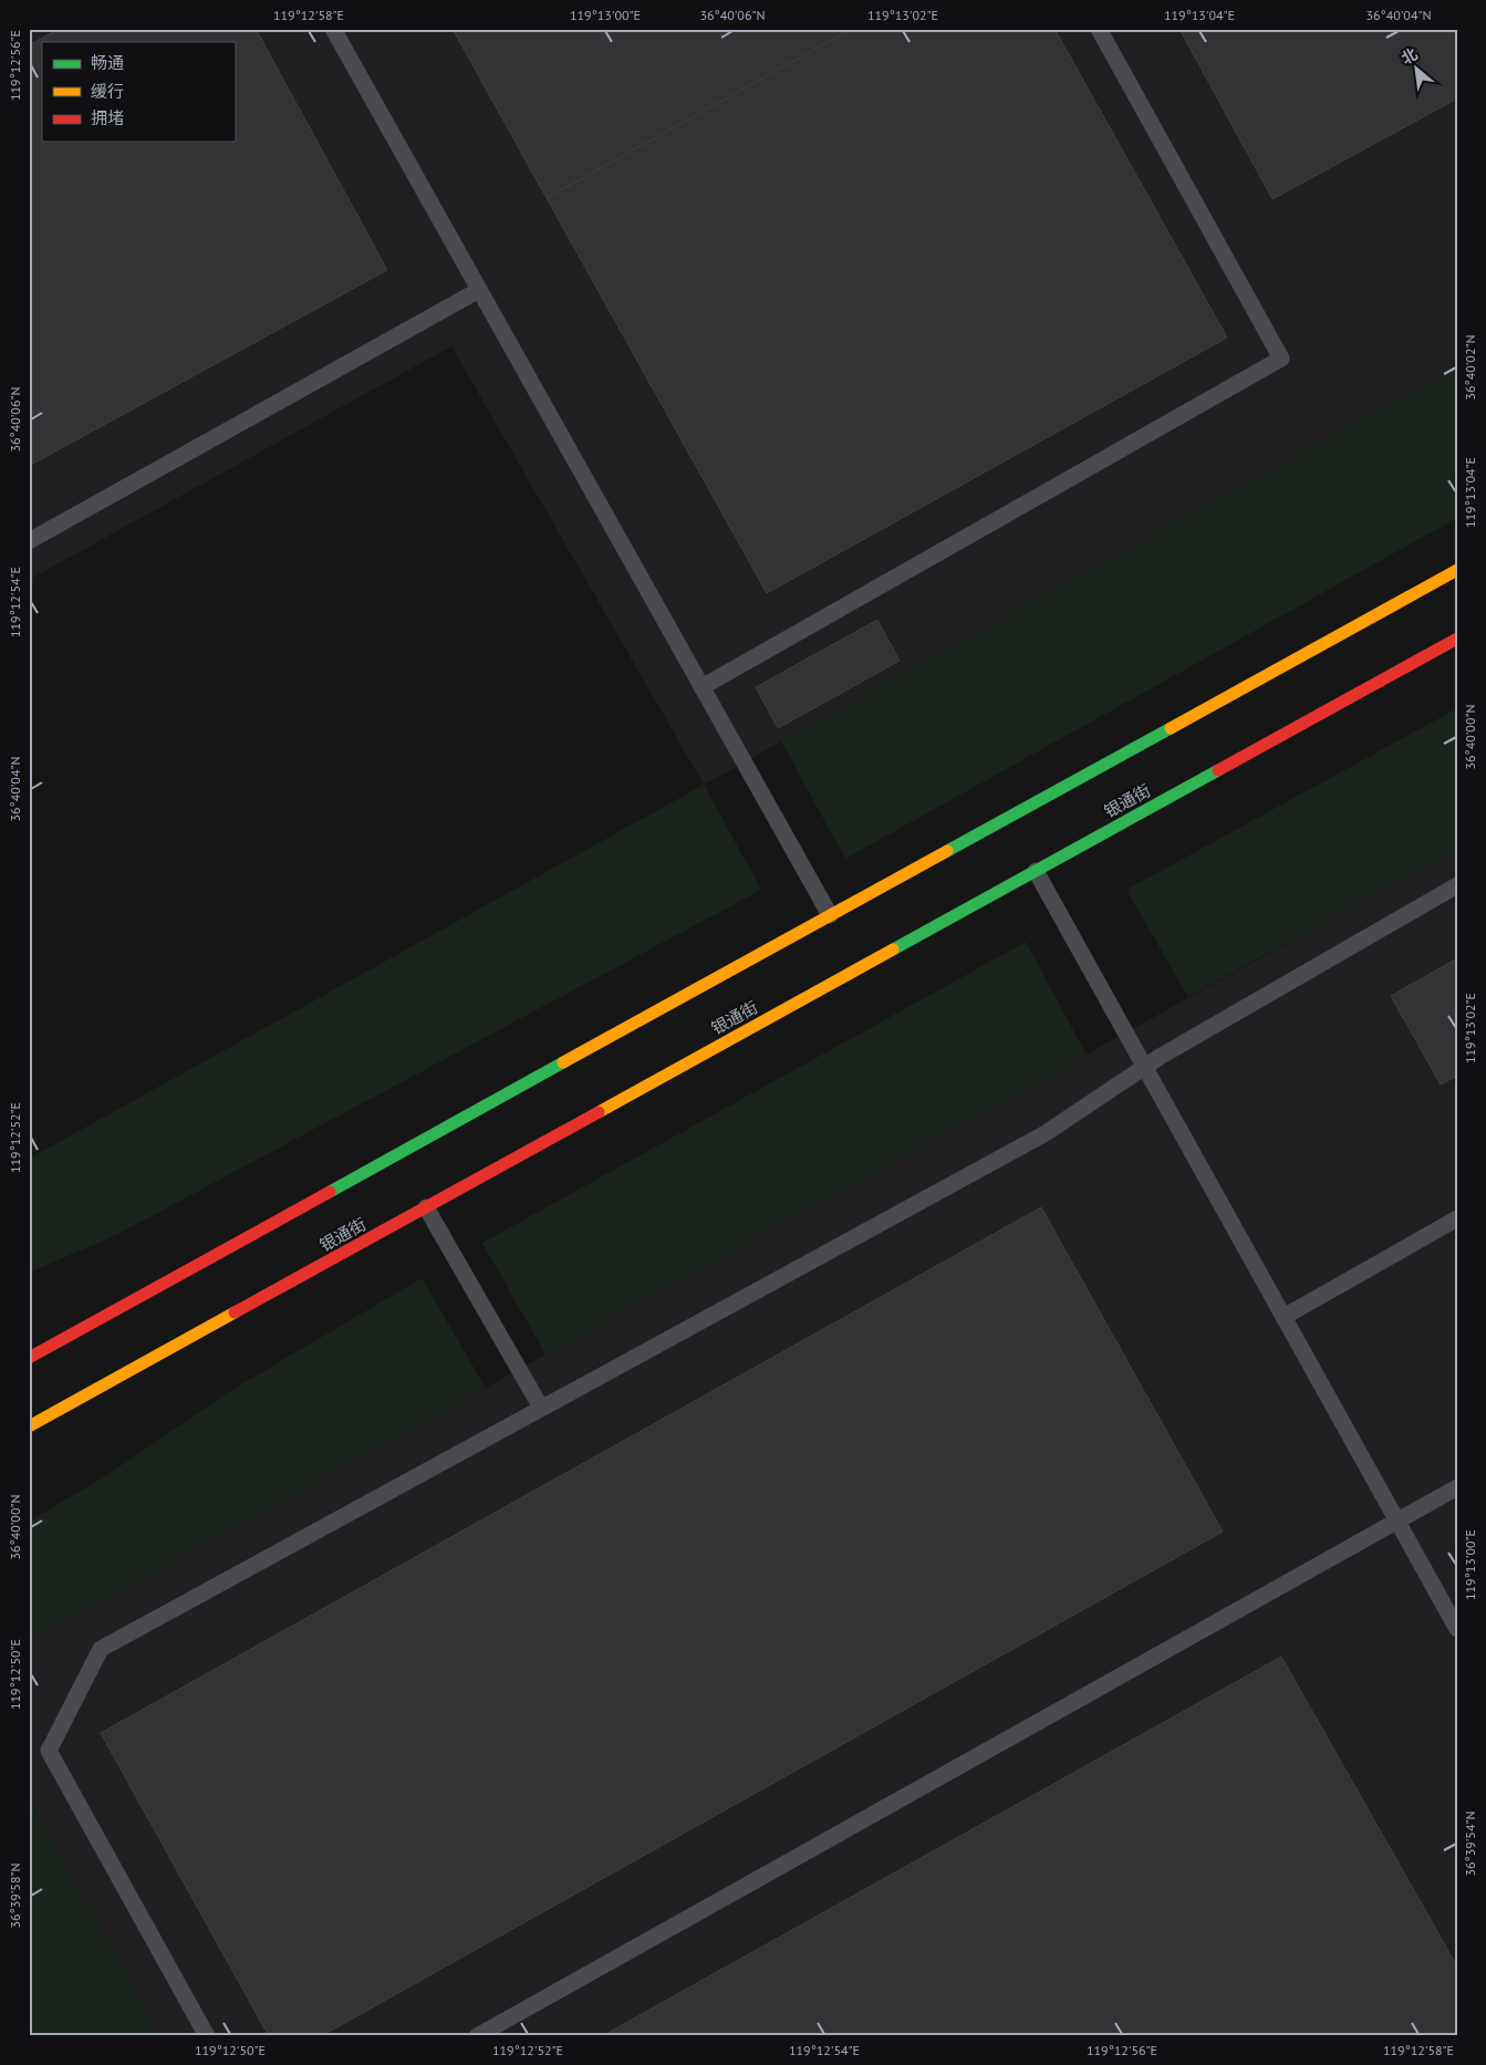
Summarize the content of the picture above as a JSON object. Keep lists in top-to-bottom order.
{
  "streets": {
    "street": ["银通街"]
  },
  "legend": ["畅通", "缓行", "拥堵"],
  "north": "top left",
  "coordinates": [
    "119°12'58\"E",
    "119°13'00\"E",
    "36°40'06\"N",
    "119°13'02\"E",
    "119°13'04\"E",
    "36°40'04\"N",
    "119°12'56\"E",
    "36°40'02\"N",
    "119°12'54\"E",
    "36°40'00\"N",
    "119°12'52\"E",
    "119°12'50\"E",
    "36°39'54\"N",
    "36°39'58\"N"
  ]
}
